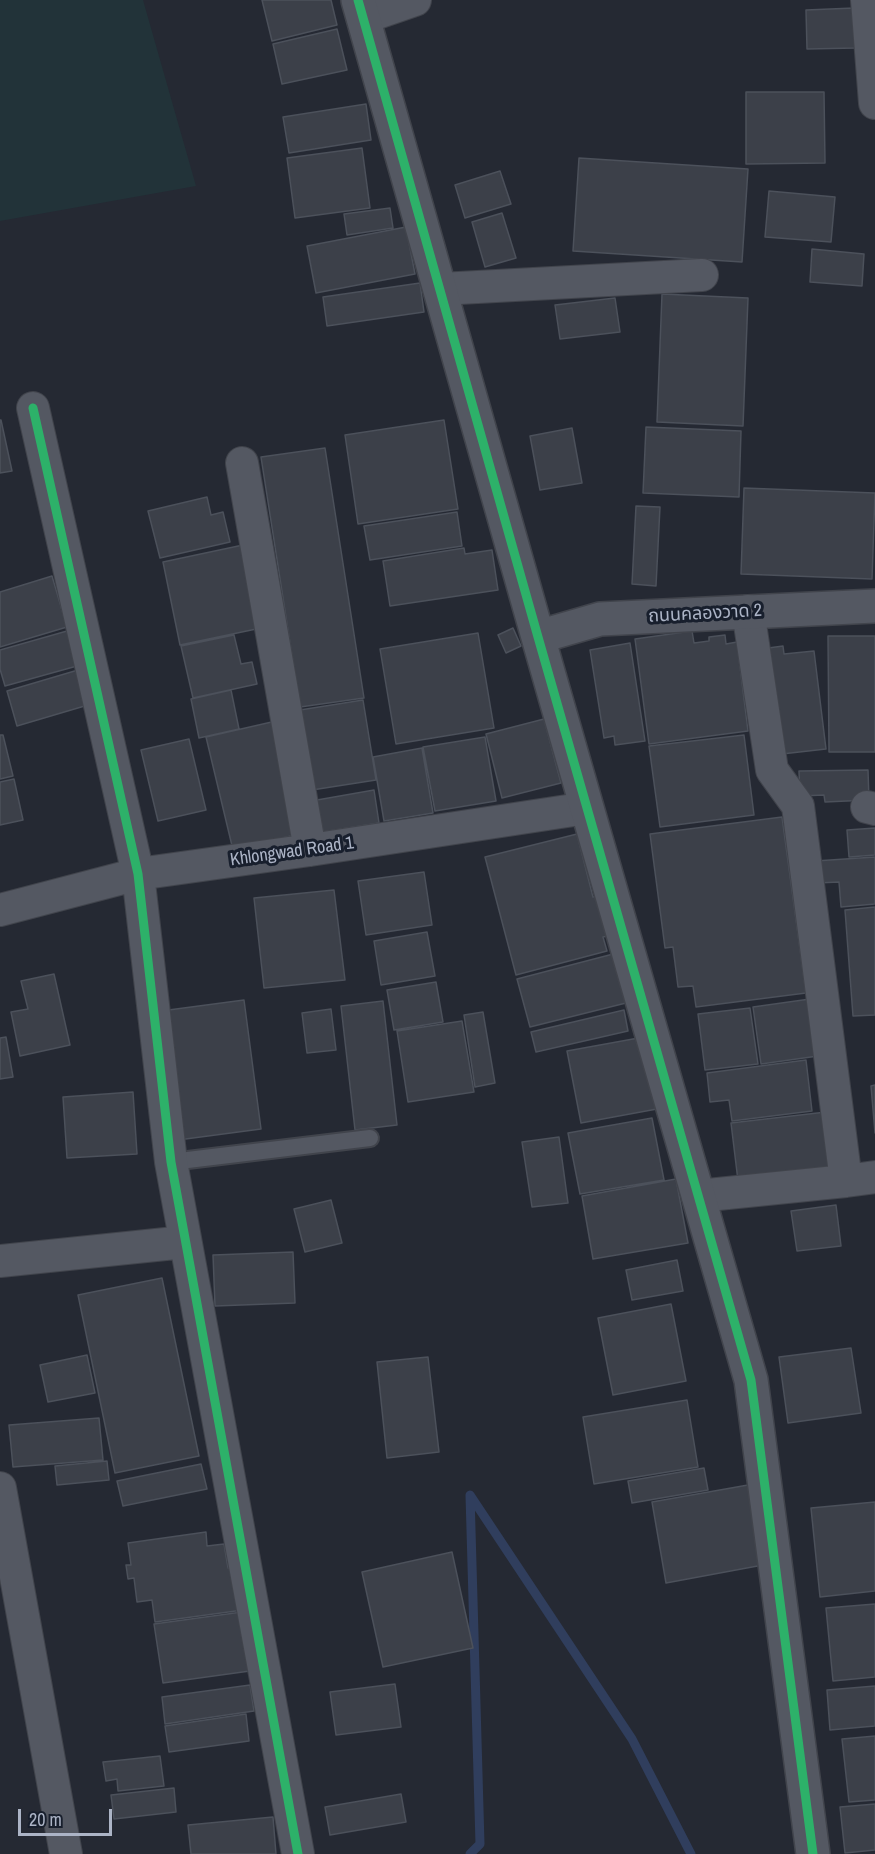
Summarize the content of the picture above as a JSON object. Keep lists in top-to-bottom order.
{
  "streets": {
    "street": ["ถนนคลองวาด 2", "Khlongwad Road 1"]
  },
  "scale_bar": "20 m"
}
